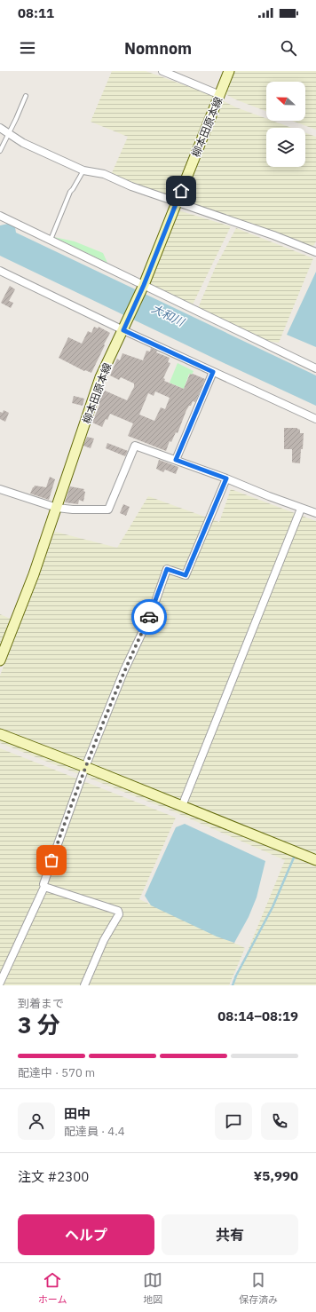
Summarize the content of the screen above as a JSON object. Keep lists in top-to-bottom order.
{
  "streets": {
    "main road": ["柳本田原本線"]
  },
  "water": ["大和川"],
  "north": "left",
  "page": {
    "status": "08:11",
    "header": "Nomnom",
    "heading": ["3 分", "到着まで", "08:14–08:19"],
    "panel": [
      "田中",
      "配達員 · 4.4",
      "注文 #2300",
      "¥5,990"
    ],
    "bar": "配達中 · 570 m",
    "buttons": ["ヘルプ", "共有"],
    "tabs": ["ホーム", "地図", "保存済み"]
  }
}
